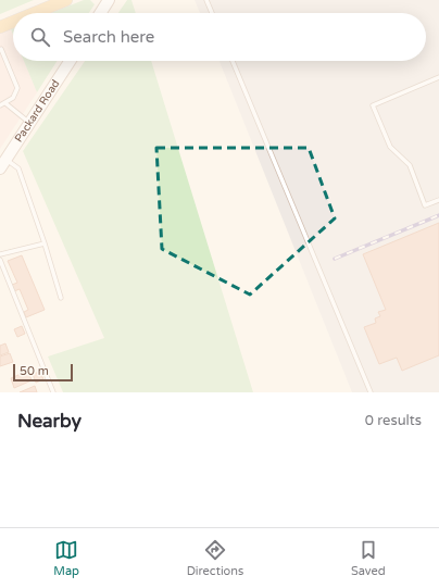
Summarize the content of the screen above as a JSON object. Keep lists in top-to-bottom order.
{
  "streets": {
    "street": ["Packard Road"]
  },
  "scale_bar": "50 m",
  "page": {
    "search": "Search here",
    "scale": "50 m",
    "heading": ["Nearby", "0 results"],
    "nav": ["Map", "Directions", "Saved"]
  }
}
